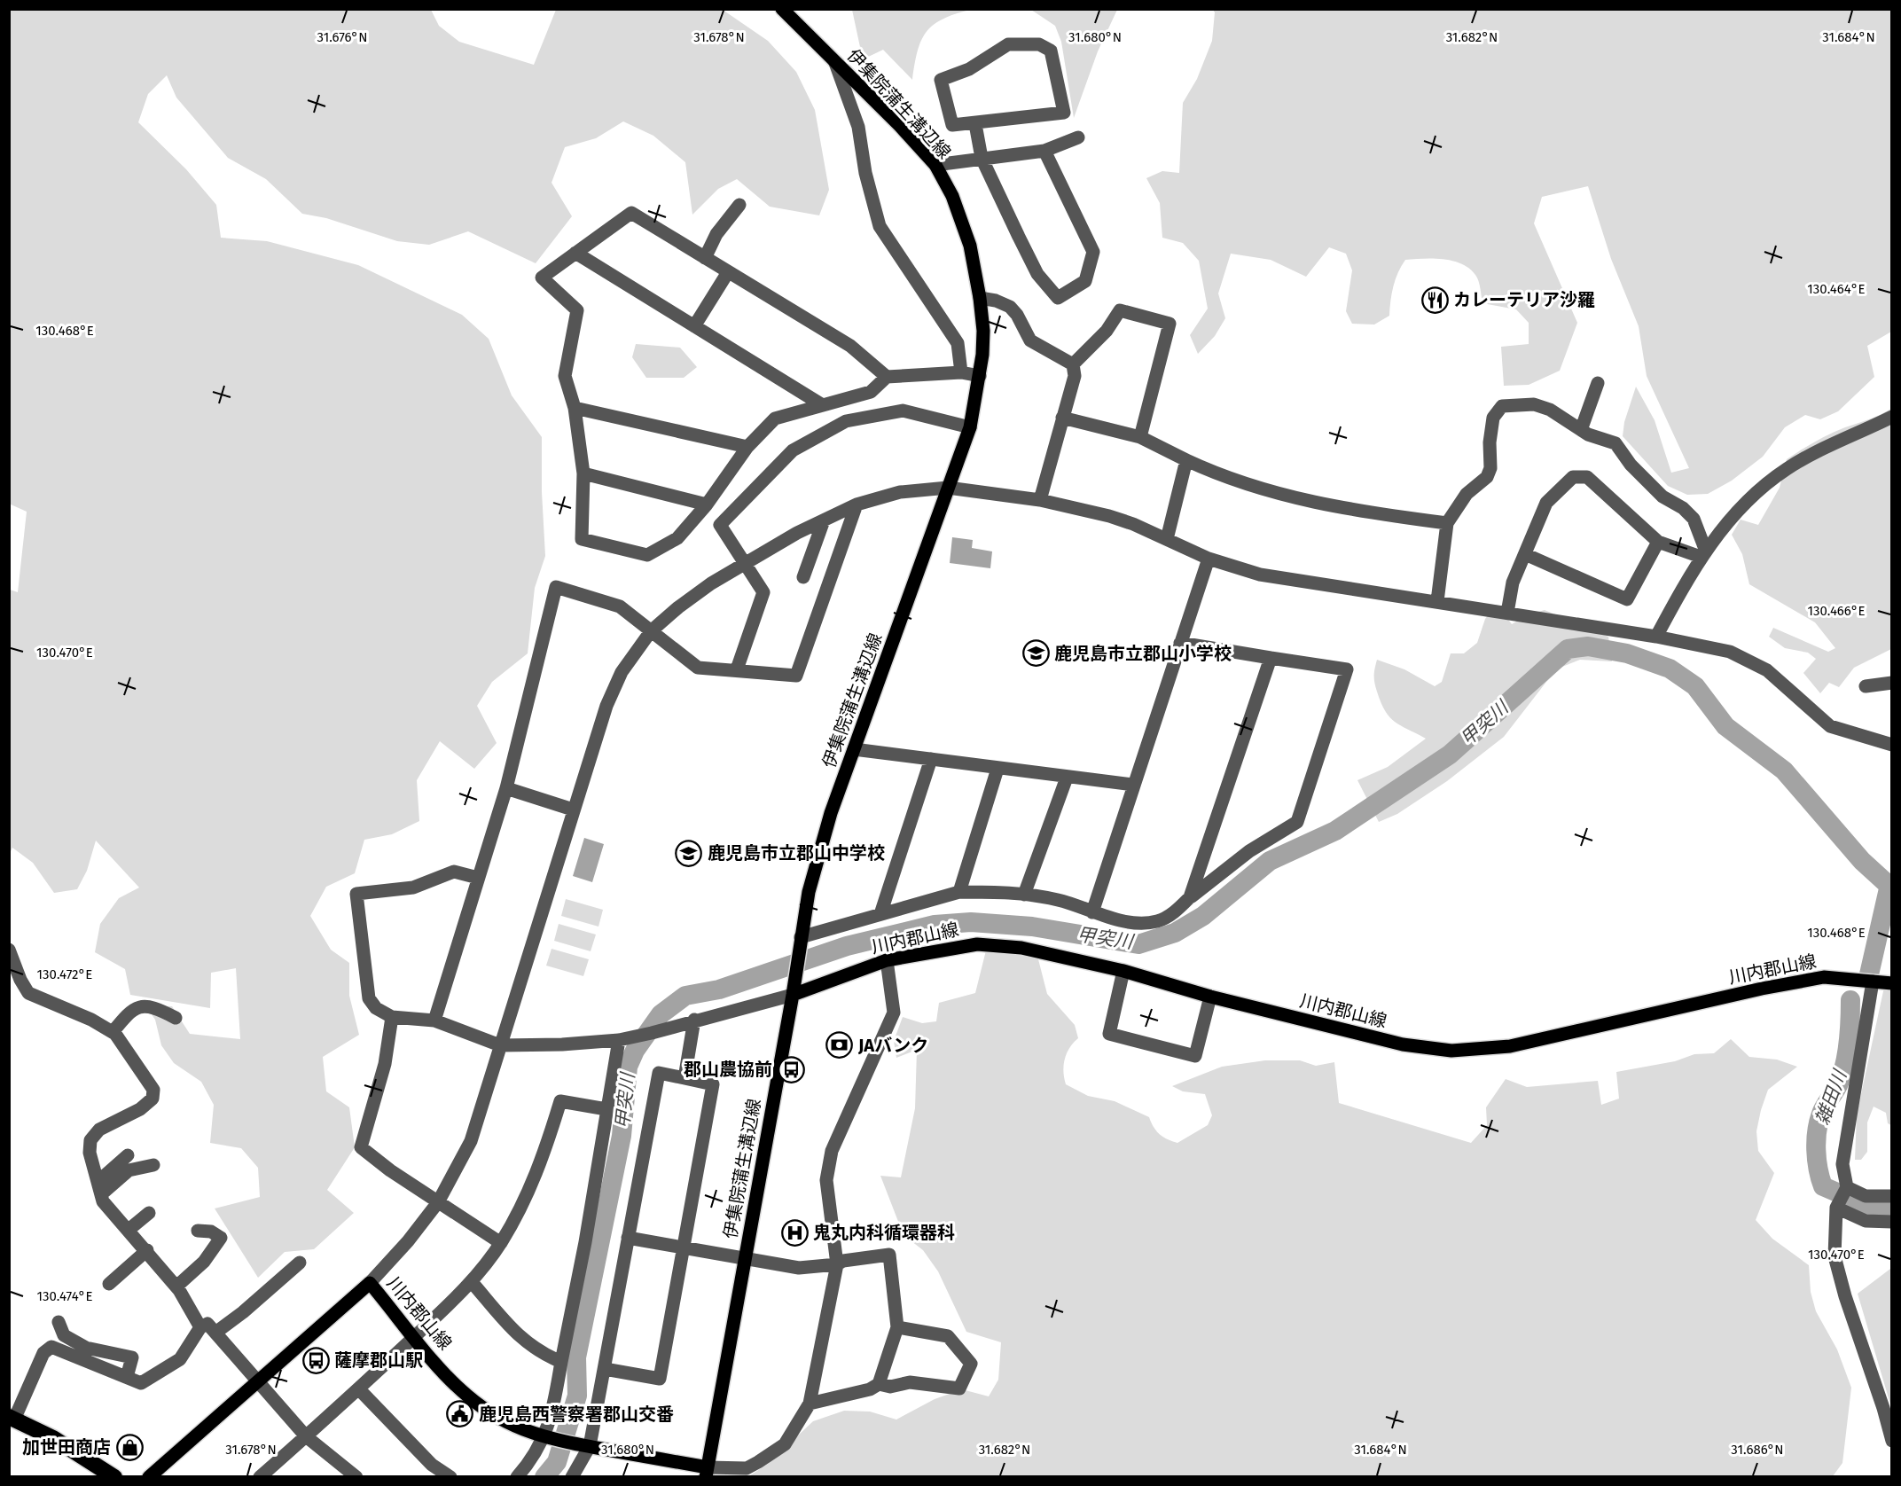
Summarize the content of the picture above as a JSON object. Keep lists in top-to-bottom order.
{
  "streets": {
    "main road": ["伊集院蒲生溝辺線", "川内郡山線"]
  },
  "crossings": [
    ["伊集院蒲生溝辺線", "川内郡山線"]
  ],
  "water": ["甲突川", "雑田川"],
  "places": {
    "restaurant": ["カレーテリア沙羅"],
    "school or university": ["鹿児島市立郡山小学校", "鹿児島市立郡山中学校"],
    "bank": ["JAバンク"],
    "bus stop": ["郡山農協前", "薩摩郡山駅"],
    "hospital": ["鬼丸内科循環器科"],
    "public building": ["鹿児島西警察署郡山交番"],
    "shop": ["加世田商店"]
  },
  "coordinates": [
    "31.676°N",
    "31.678°N",
    "31.680°N",
    "31.682°N",
    "31.684°N",
    "130.464°E",
    "130.468°E",
    "130.466°E",
    "130.470°E",
    "130.472°E",
    "130.474°E",
    "31.686°N"
  ]
}
